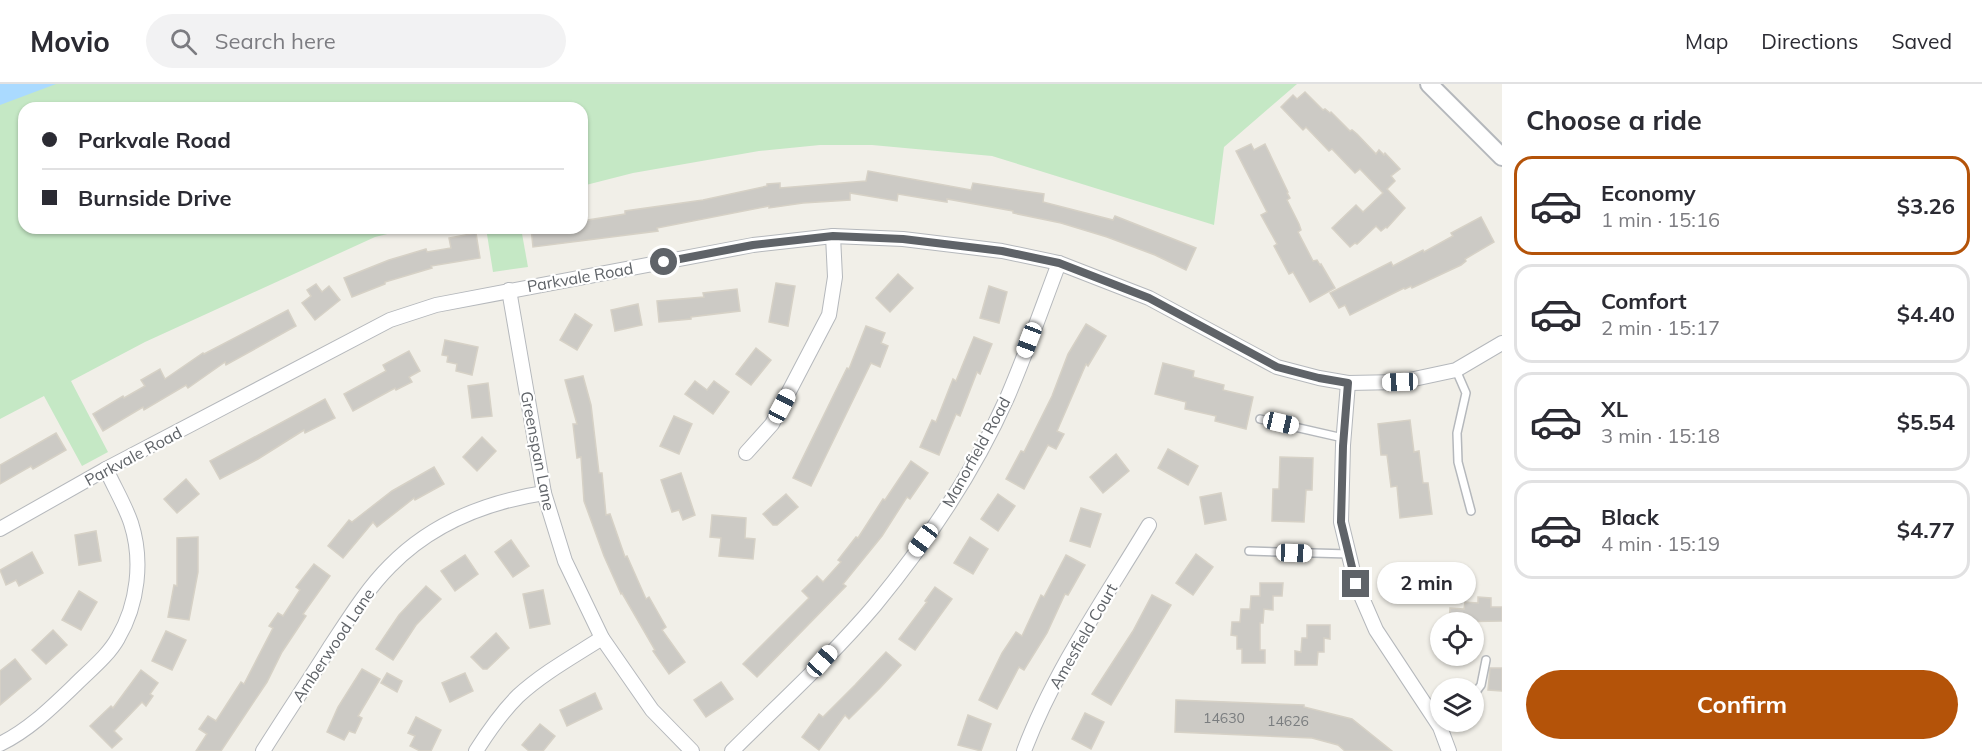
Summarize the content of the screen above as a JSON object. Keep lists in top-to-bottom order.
{
  "streets": {
    "street": [
      "Parkvale Road",
      "Greenspan Lane",
      "Manorfield Road",
      "Amesfield Court",
      "Amberwood Lane"
    ]
  },
  "crossings": [
    ["Parkvale Road", "Greenspan Lane"],
    ["Parkvale Road", "Manorfield Road"],
    ["Greenspan Lane", "Amberwood Lane"]
  ],
  "house_numbers": ["14630", "14626"],
  "page": {
    "header": "Movio",
    "search": "Search here",
    "nav": ["Map", "Directions", "Saved"],
    "heading": "Choose a ride",
    "banner": ["Parkvale Road", "Burnside Drive"],
    "list": [
      {
        "name": "Economy",
        "note": "1 min · 15:16",
        "value": "$3.26"
      },
      {
        "name": "Comfort",
        "note": "2 min · 15:17",
        "value": "$4.40"
      },
      {
        "name": "XL",
        "note": "3 min · 15:18",
        "value": "$5.54"
      },
      {
        "name": "Black",
        "note": "4 min · 15:19",
        "value": "$4.77"
      }
    ],
    "bubble": "2 min",
    "buttons": "Confirm"
  }
}
